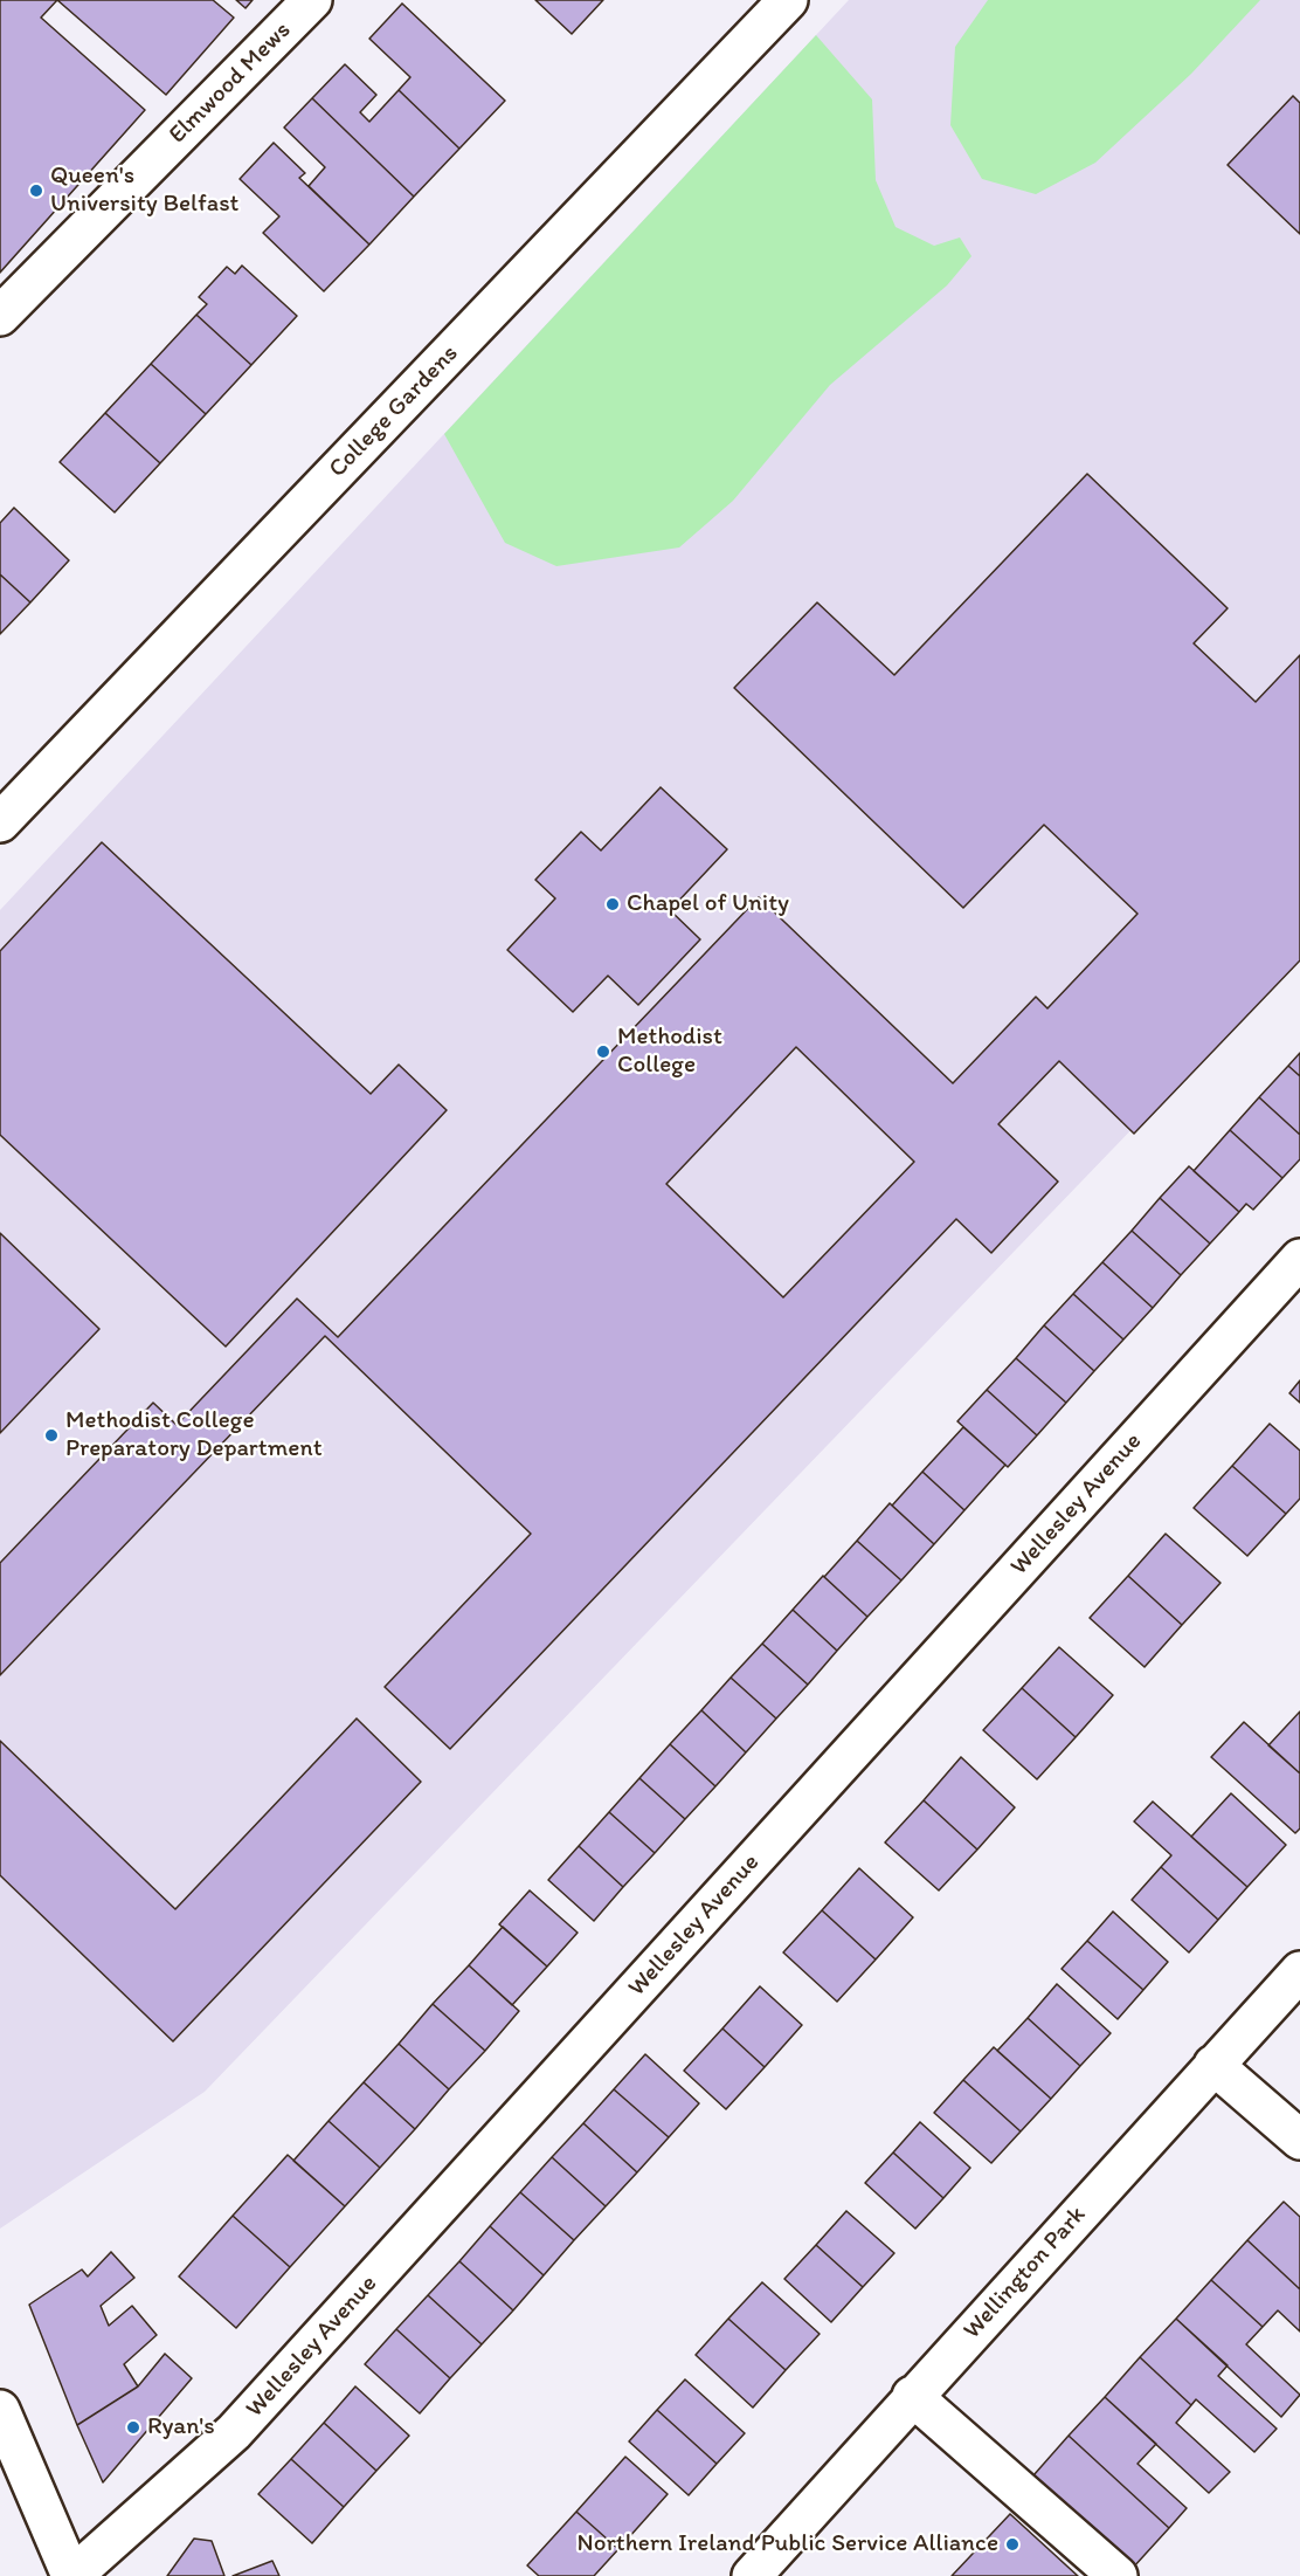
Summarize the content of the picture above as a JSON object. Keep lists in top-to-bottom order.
{
  "streets": {
    "street": [
      "Elmwood Mews",
      "College Gardens",
      "Wellesley Avenue",
      "Wellington Park"
    ]
  },
  "places": [
    "Queen's University Belfast",
    "Chapel of Unity",
    "Methodist College",
    "Methodist College Preparatory Department",
    "Ryan's",
    "Northern Ireland Public Service Alliance"
  ]
}
